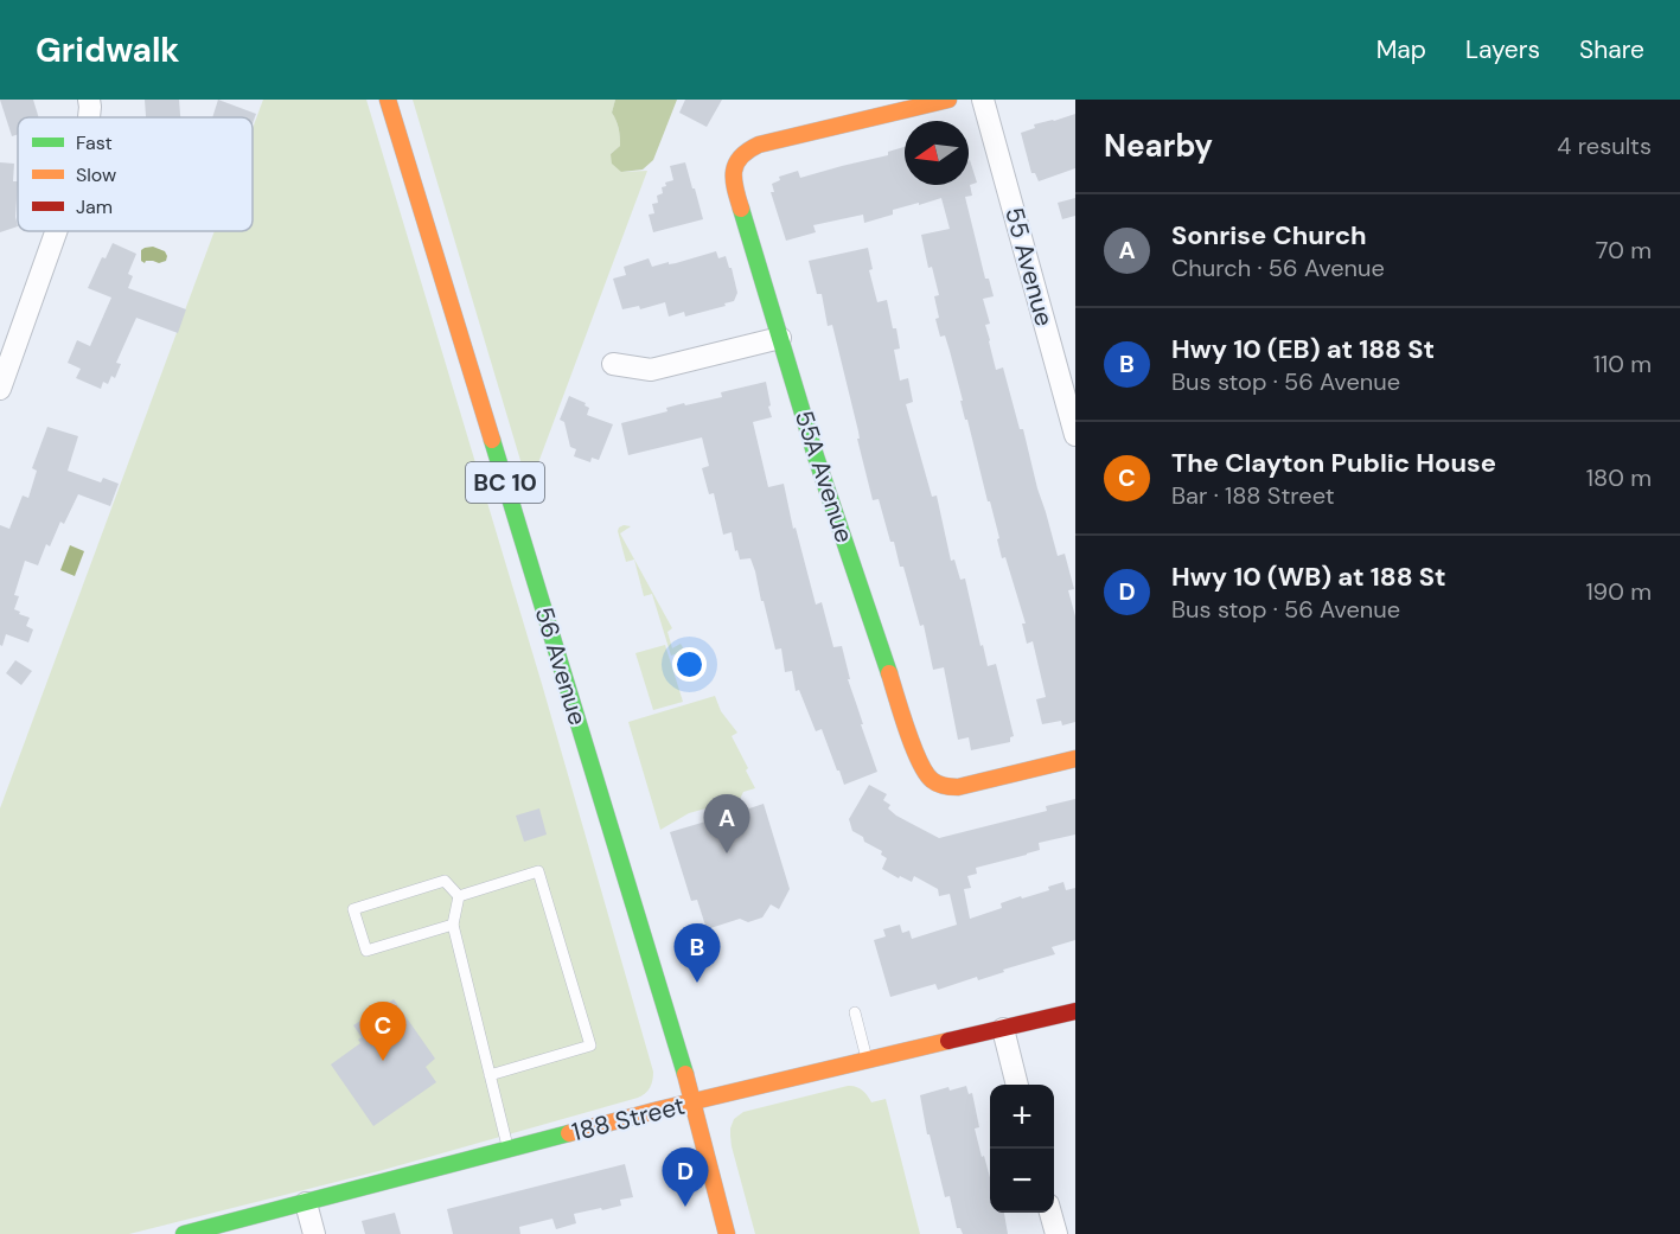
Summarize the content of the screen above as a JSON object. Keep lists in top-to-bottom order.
{
  "streets": {
    "main road": [
      "55A Avenue",
      "BC 10",
      "56 Avenue",
      "188 Street"
    ],
    "street": ["55 Avenue"]
  },
  "crossings": [
    ["56 Avenue", "188 Street"]
  ],
  "legend": ["Fast", "Slow", "Jam"],
  "north": "left",
  "page": {
    "header": "Gridwalk",
    "nav": ["Map", "Layers", "Share"],
    "heading": ["Nearby", "4 results"],
    "list": [
      {
        "mark": "A",
        "name": "Sonrise Church",
        "note": "Church · 56 Avenue",
        "value": "70 m"
      },
      {
        "mark": "B",
        "name": "Hwy 10 (EB) at 188 St",
        "note": "Bus stop · 56 Avenue",
        "value": "110 m"
      },
      {
        "mark": "C",
        "name": "The Clayton Public House",
        "note": "Bar · 188 Street",
        "value": "180 m"
      },
      {
        "mark": "D",
        "name": "Hwy 10 (WB) at 188 St",
        "note": "Bus stop · 56 Avenue",
        "value": "190 m"
      }
    ],
    "pins": [
      "A",
      "B",
      "C",
      "D"
    ],
    "map_buttons": ["+", "−"]
  }
}
